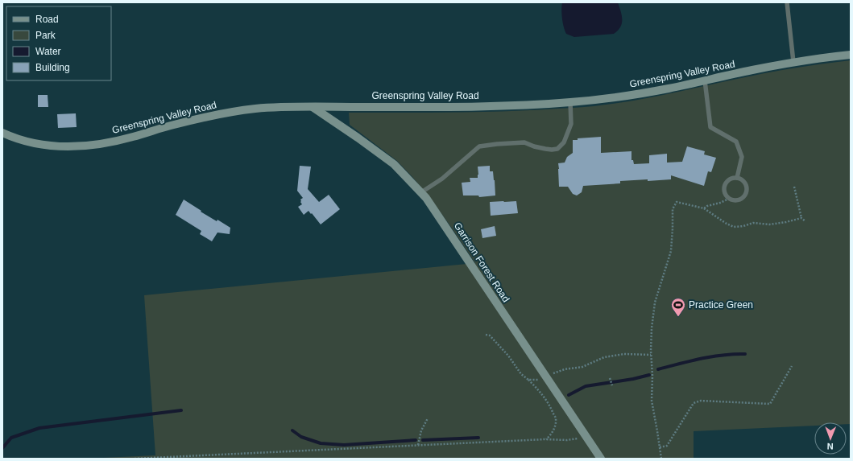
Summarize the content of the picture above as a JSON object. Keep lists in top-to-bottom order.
{
  "streets": {
    "main road": ["Greenspring Valley Road", "Garrison Forest Road"]
  },
  "crossings": [
    ["Greenspring Valley Road", "Garrison Forest Road"]
  ],
  "places": {
    "sports": ["Practice Green"]
  },
  "legend": [
    "Road",
    "Park",
    "Water",
    "Building"
  ],
  "north": "bottom"
}
